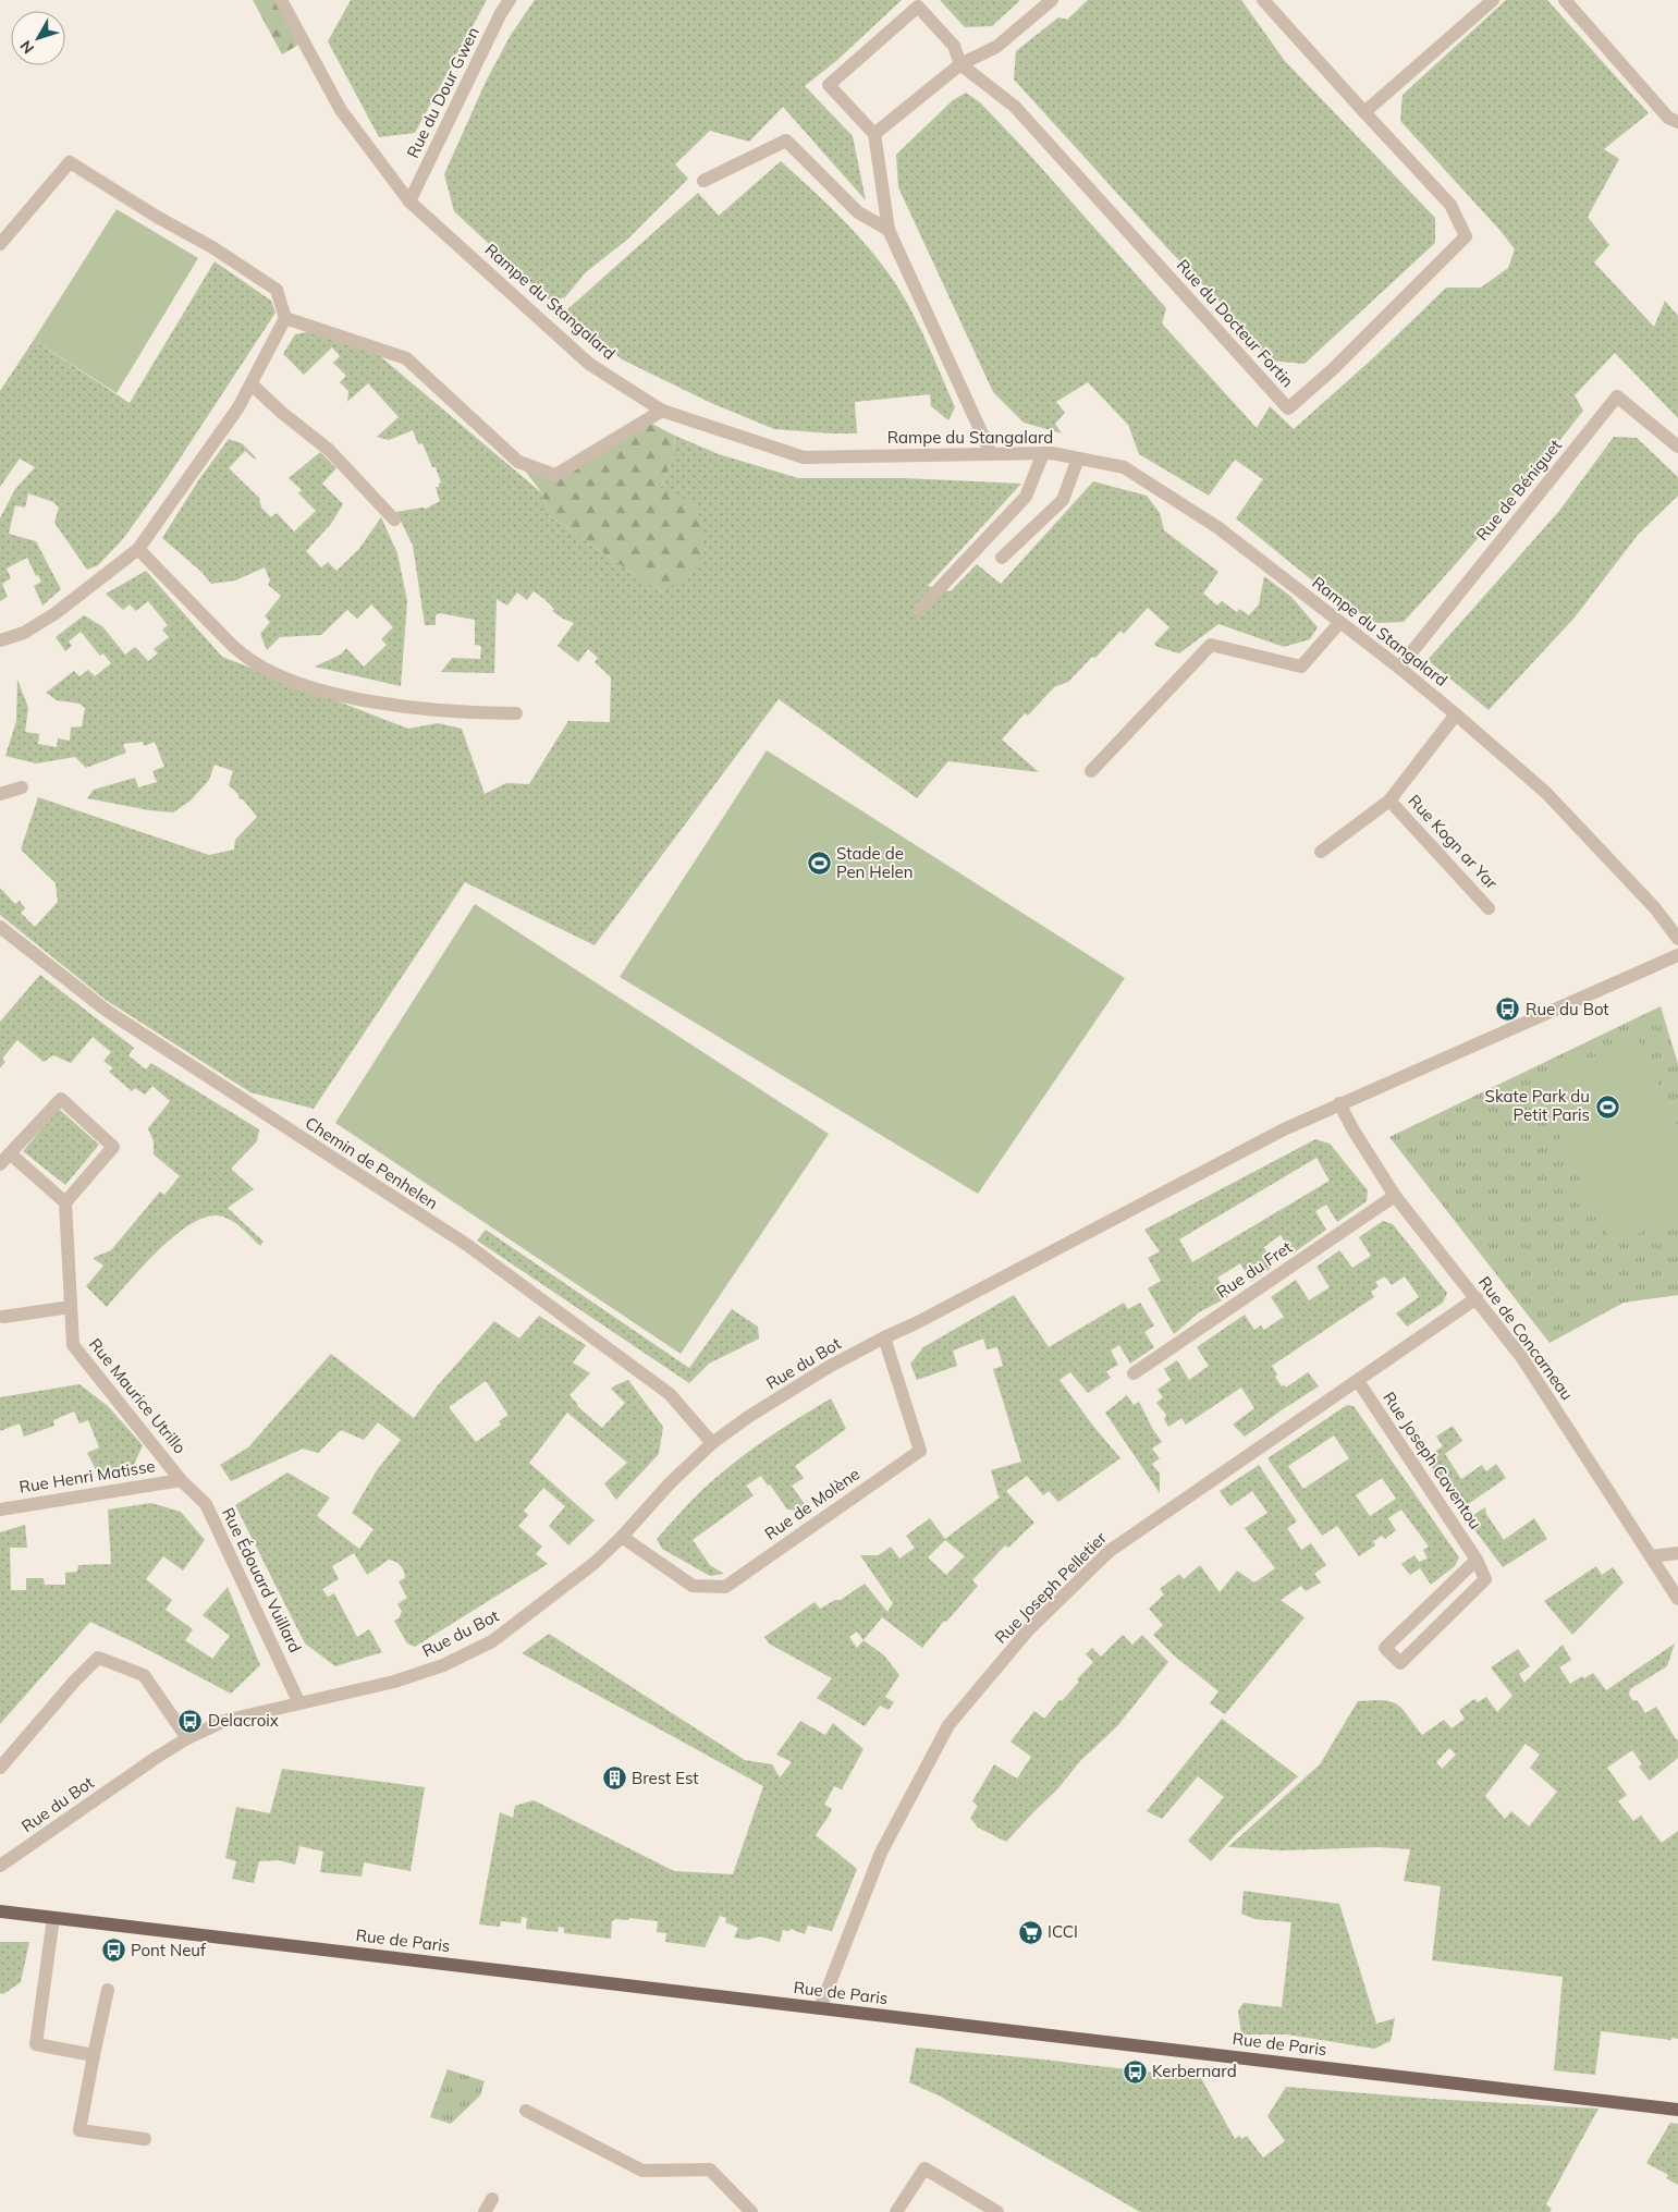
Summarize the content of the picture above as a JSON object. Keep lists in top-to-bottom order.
{
  "streets": {
    "main road": ["Rue de Paris"],
    "street": [
      "Rue du Dour Gwen",
      "Rampe du Stangalard",
      "Rue du Docteur Fortin",
      "Rue de Béniguet",
      "Rue Kogn ar Yar",
      "Chemin de Penhelen",
      "Rue du Fret",
      "Rue de Concarneau",
      "Rue du Bot",
      "Rue Maurice Utrillo",
      "Rue Joseph Caventou",
      "Rue Henri Matisse",
      "Rue de Molène",
      "Rue Édouard Vuillard",
      "Rue Joseph Pelletier"
    ]
  },
  "crossings": [
    ["Rue du Dour Gwen", "Rampe du Stangalard"],
    ["Rampe du Stangalard", "Rue de Béniguet"],
    ["Rampe du Stangalard", "Rue Kogn ar Yar"],
    ["Chemin de Penhelen", "Rue du Bot"],
    ["Rue du Fret", "Rue de Concarneau"],
    ["Rue de Concarneau", "Rue du Bot"],
    ["Rue de Concarneau", "Rue Joseph Pelletier"],
    ["Rue du Bot", "Rue de Molène"],
    ["Rue du Bot", "Rue Édouard Vuillard"],
    ["Rue Maurice Utrillo", "Rue Henri Matisse"],
    ["Rue Maurice Utrillo", "Rue Édouard Vuillard"],
    ["Rue Joseph Caventou", "Rue Joseph Pelletier"],
    ["Rue Henri Matisse", "Rue Édouard Vuillard"],
    ["Rue Joseph Pelletier", "Rue de Paris"]
  ],
  "places": {
    "sports": ["Stade de Pen Helen", "Skate Park du Petit Paris"],
    "bus stop": [
      "Rue du Bot",
      "Delacroix",
      "Pont Neuf",
      "Kerbernard"
    ],
    "building": ["Brest Est"],
    "supermarket": ["ICCI"]
  },
  "north": "bottom left"
}
